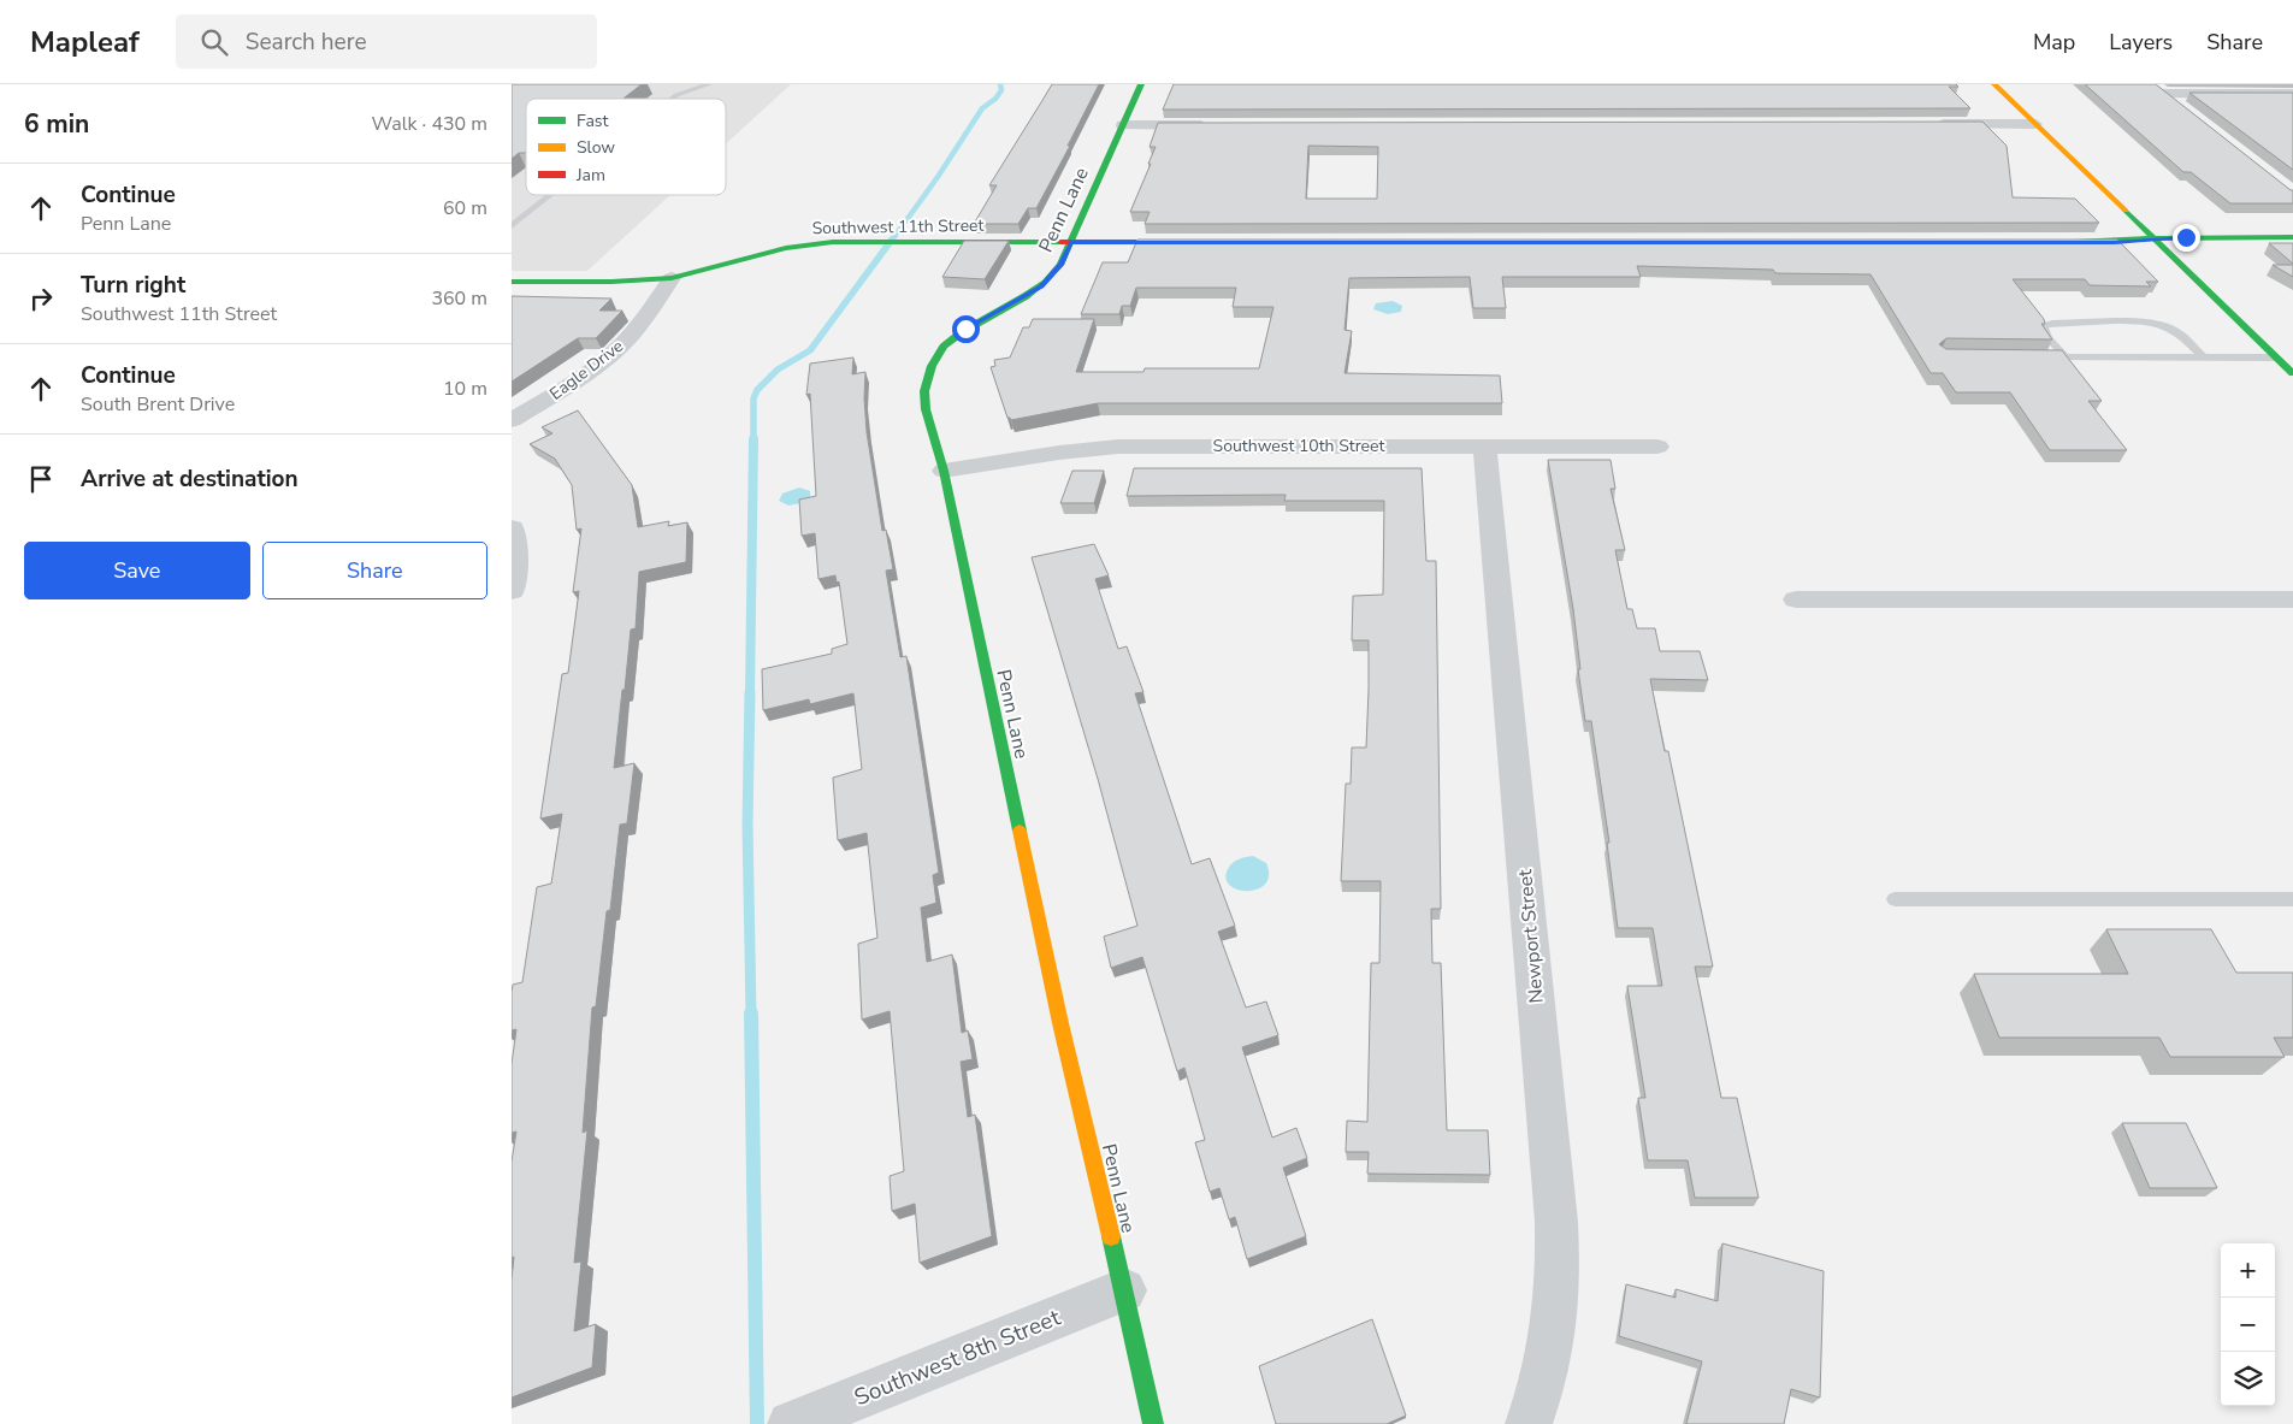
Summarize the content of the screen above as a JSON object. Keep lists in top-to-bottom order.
{
  "streets": {
    "street": [
      "Penn Lane",
      "Southwest 11th Street",
      "Eagle Drive",
      "Southwest 10th Street",
      "Newport Street",
      "Southwest 8th Street"
    ]
  },
  "crossings": [
    ["Penn Lane", "Southwest 11th Street"],
    ["Penn Lane", "Southwest 10th Street"],
    ["Penn Lane", "Southwest 8th Street"],
    ["Southwest 11th Street", "Eagle Drive"],
    ["Southwest 10th Street", "Newport Street"]
  ],
  "legend": ["Fast", "Slow", "Jam"],
  "page": {
    "header": "Mapleaf",
    "search": "Search here",
    "nav": ["Map", "Layers", "Share"],
    "heading": ["6 min", "Walk · 430 m"],
    "list": [
      ["Continue", "Penn Lane", "60 m"],
      ["Turn right", "Southwest 11th Street", "360 m"],
      ["Continue", "South Brent Drive", "10 m"],
      "Arrive at destination"
    ],
    "buttons": ["Save", "Share"],
    "map_buttons": ["+", "−"]
  }
}
